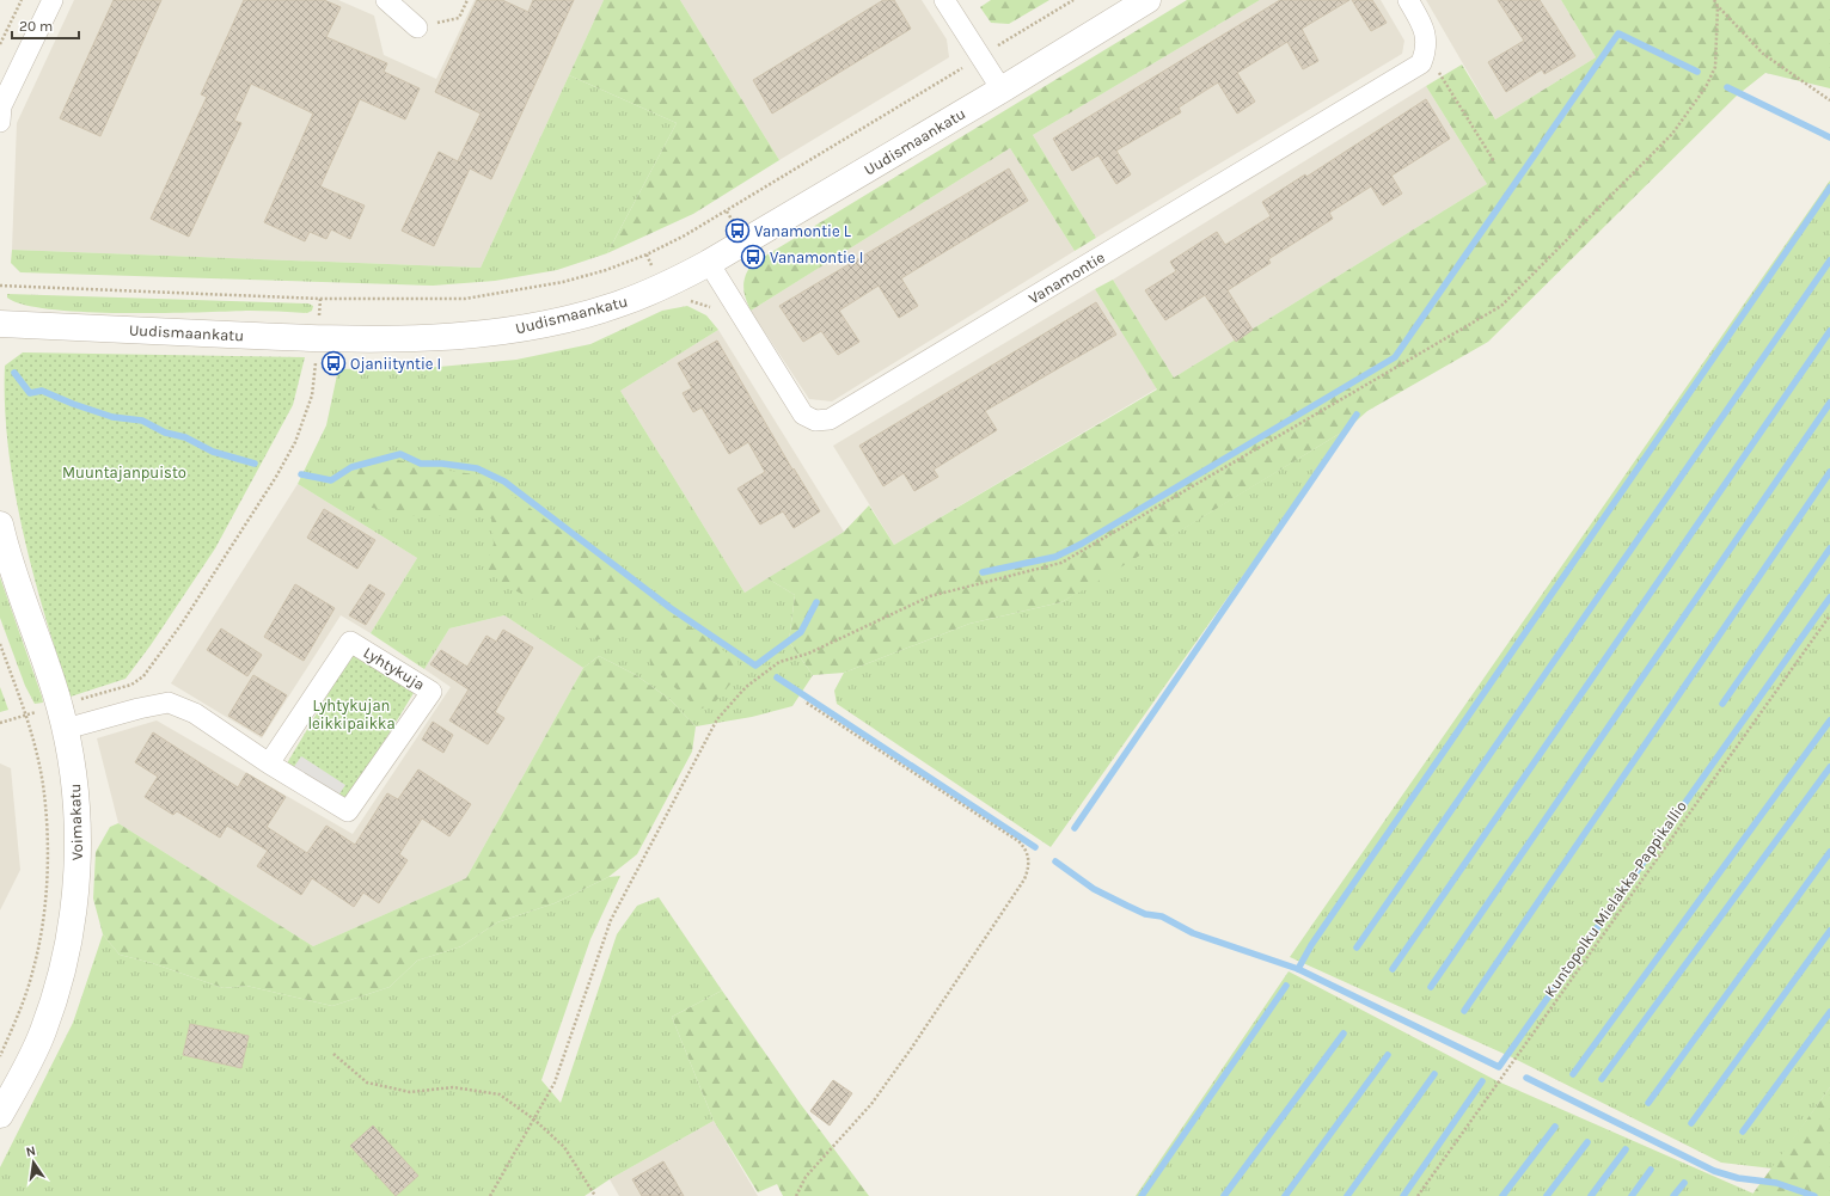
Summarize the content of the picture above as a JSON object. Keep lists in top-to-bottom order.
{
  "streets": {
    "street": [
      "Uudismaankatu",
      "Vanamontie",
      "Lyhtykuja",
      "Voimakatu"
    ],
    "path": ["Kuntopolku Mielakka-Pappikallio"]
  },
  "crossings": [
    ["Uudismaankatu", "Vanamontie"],
    ["Lyhtykuja", "Voimakatu"]
  ],
  "parks": ["Muuntajanpuisto", "Lyhtykujan leikkipaikka"],
  "places": {
    "bus stop": ["Vanamontie L", "Vanamontie I", "Ojaniityntie I"]
  },
  "scale_bar": "20 m",
  "north": "top"
}
